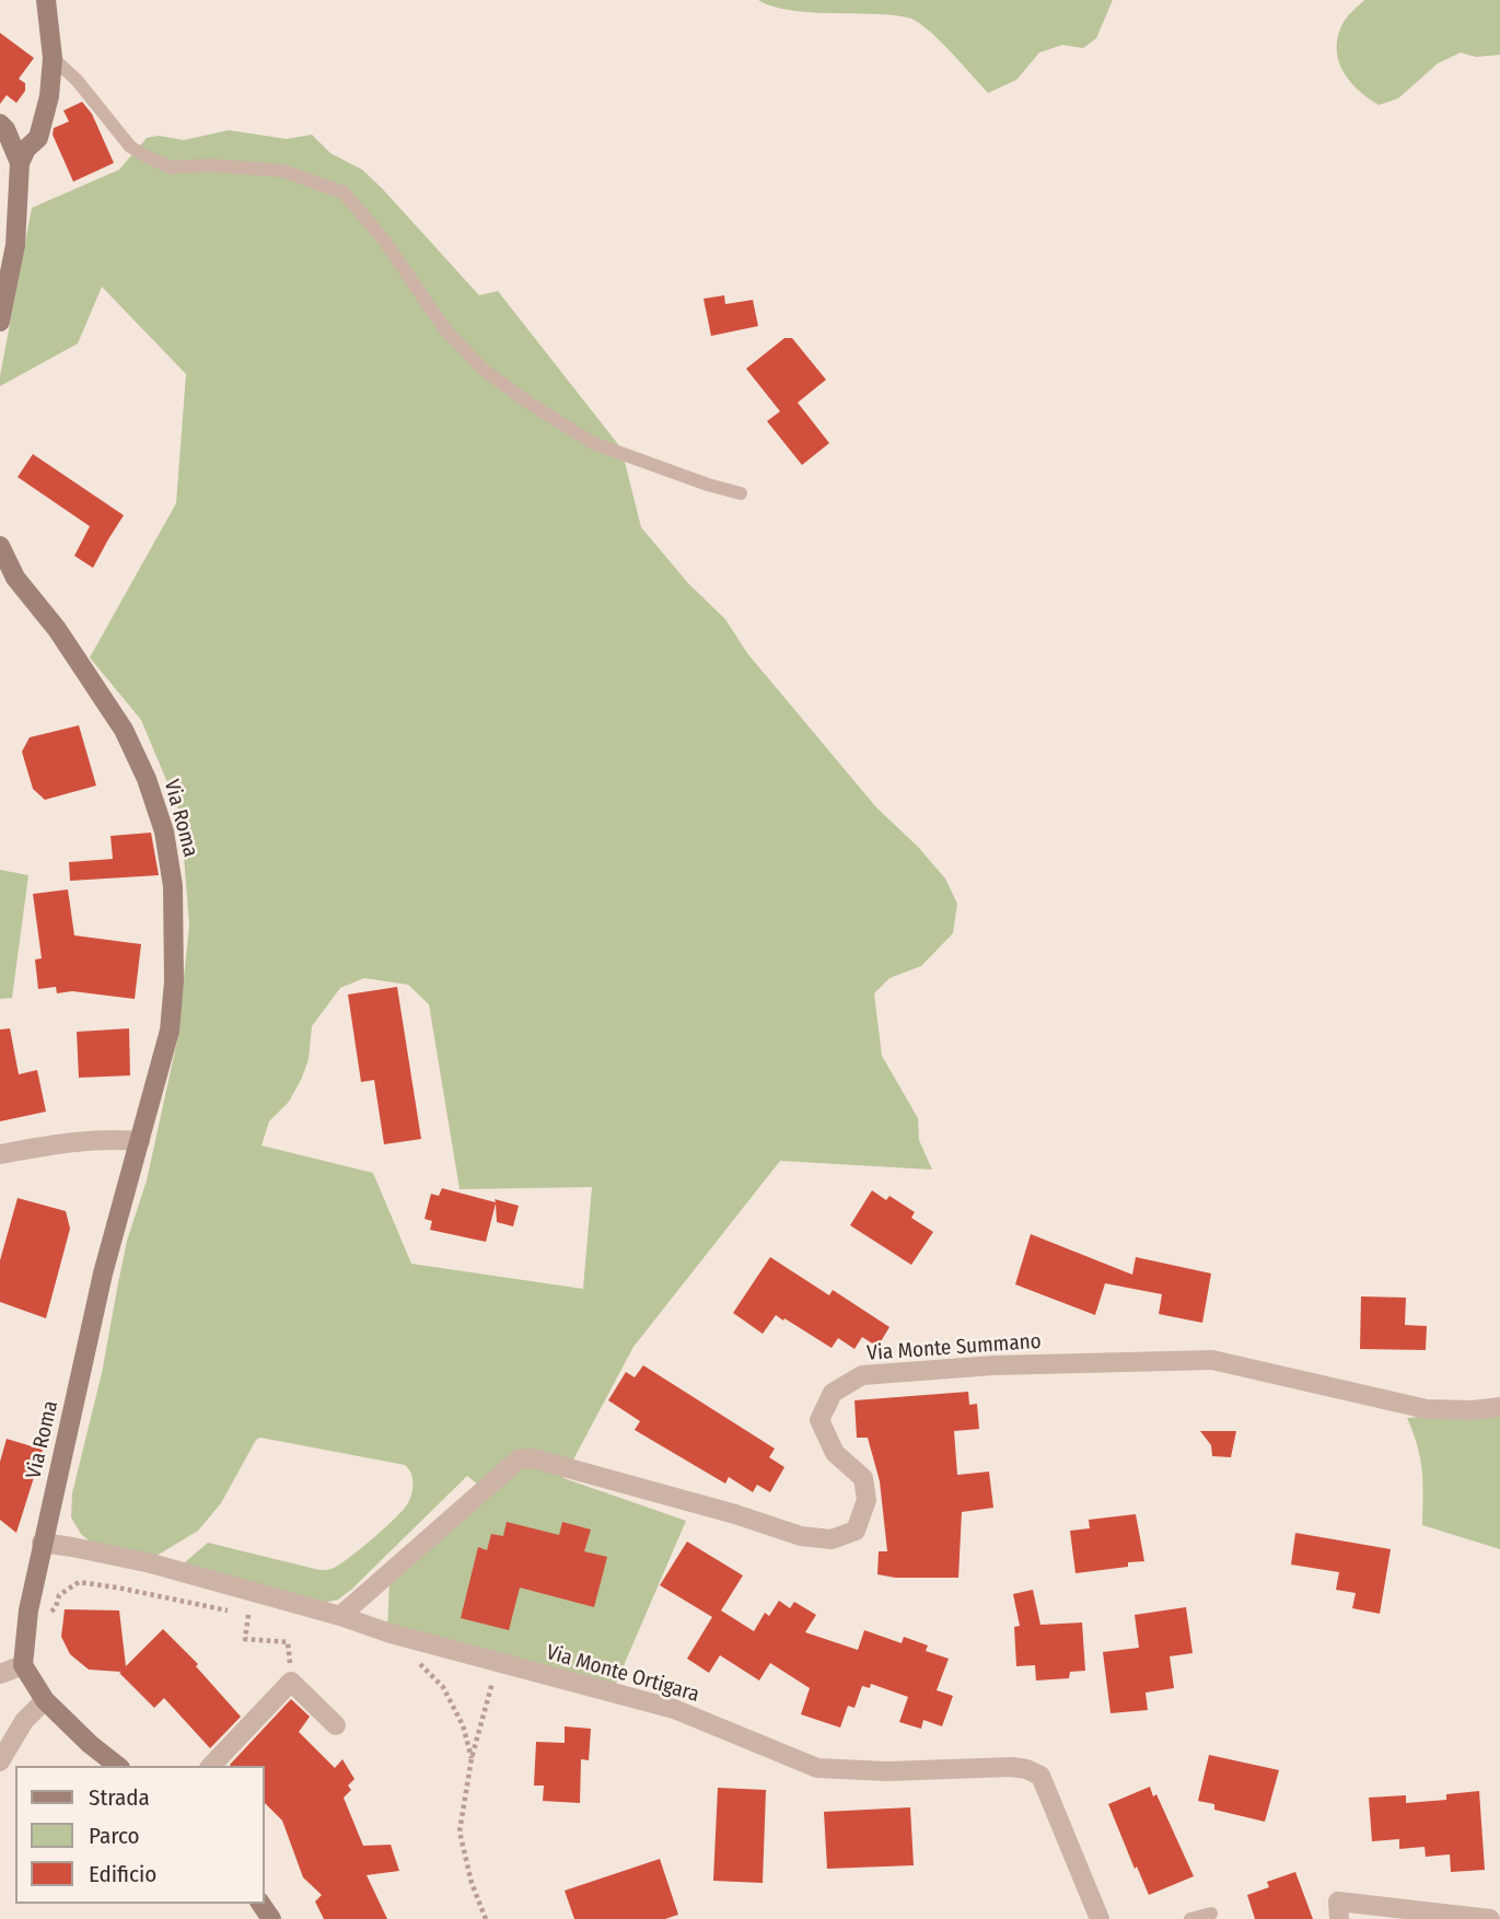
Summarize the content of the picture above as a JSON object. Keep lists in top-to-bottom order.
{
  "streets": {
    "street": ["Via Roma", "Via Monte Summano", "Via Monte Ortigara"]
  },
  "crossings": [
    ["Via Roma", "Via Monte Ortigara"],
    ["Via Monte Summano", "Via Monte Ortigara"]
  ],
  "legend": ["Strada", "Parco", "Edificio"]
}
